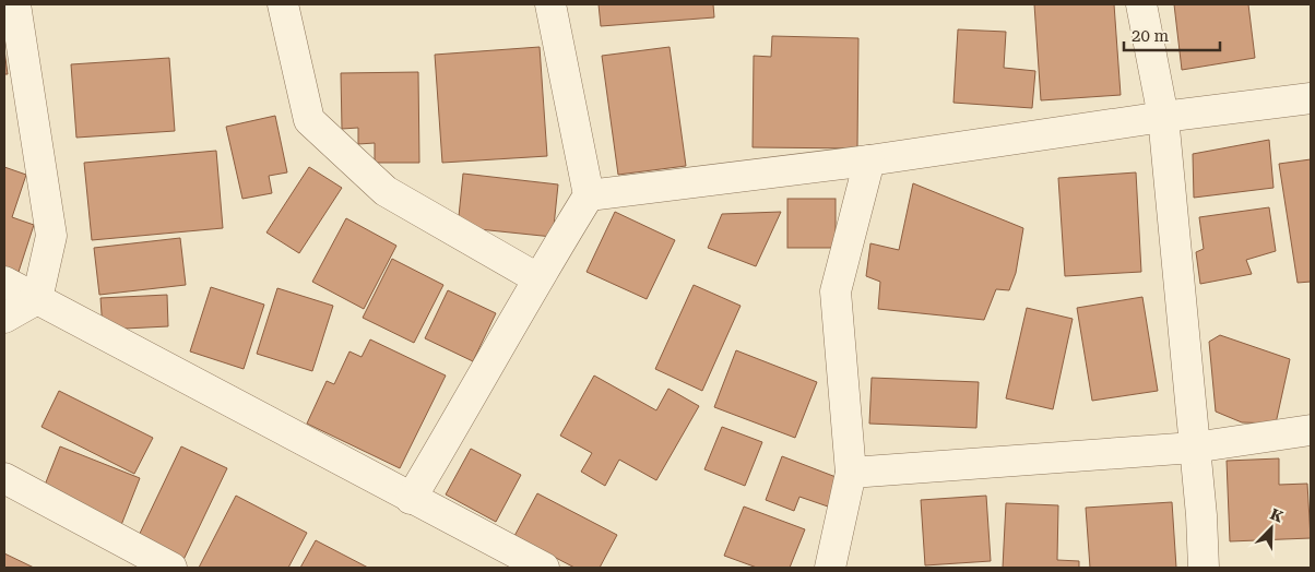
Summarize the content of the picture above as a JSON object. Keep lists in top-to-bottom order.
{
  "scale_bar": "20 m",
  "north": "top right"
}
